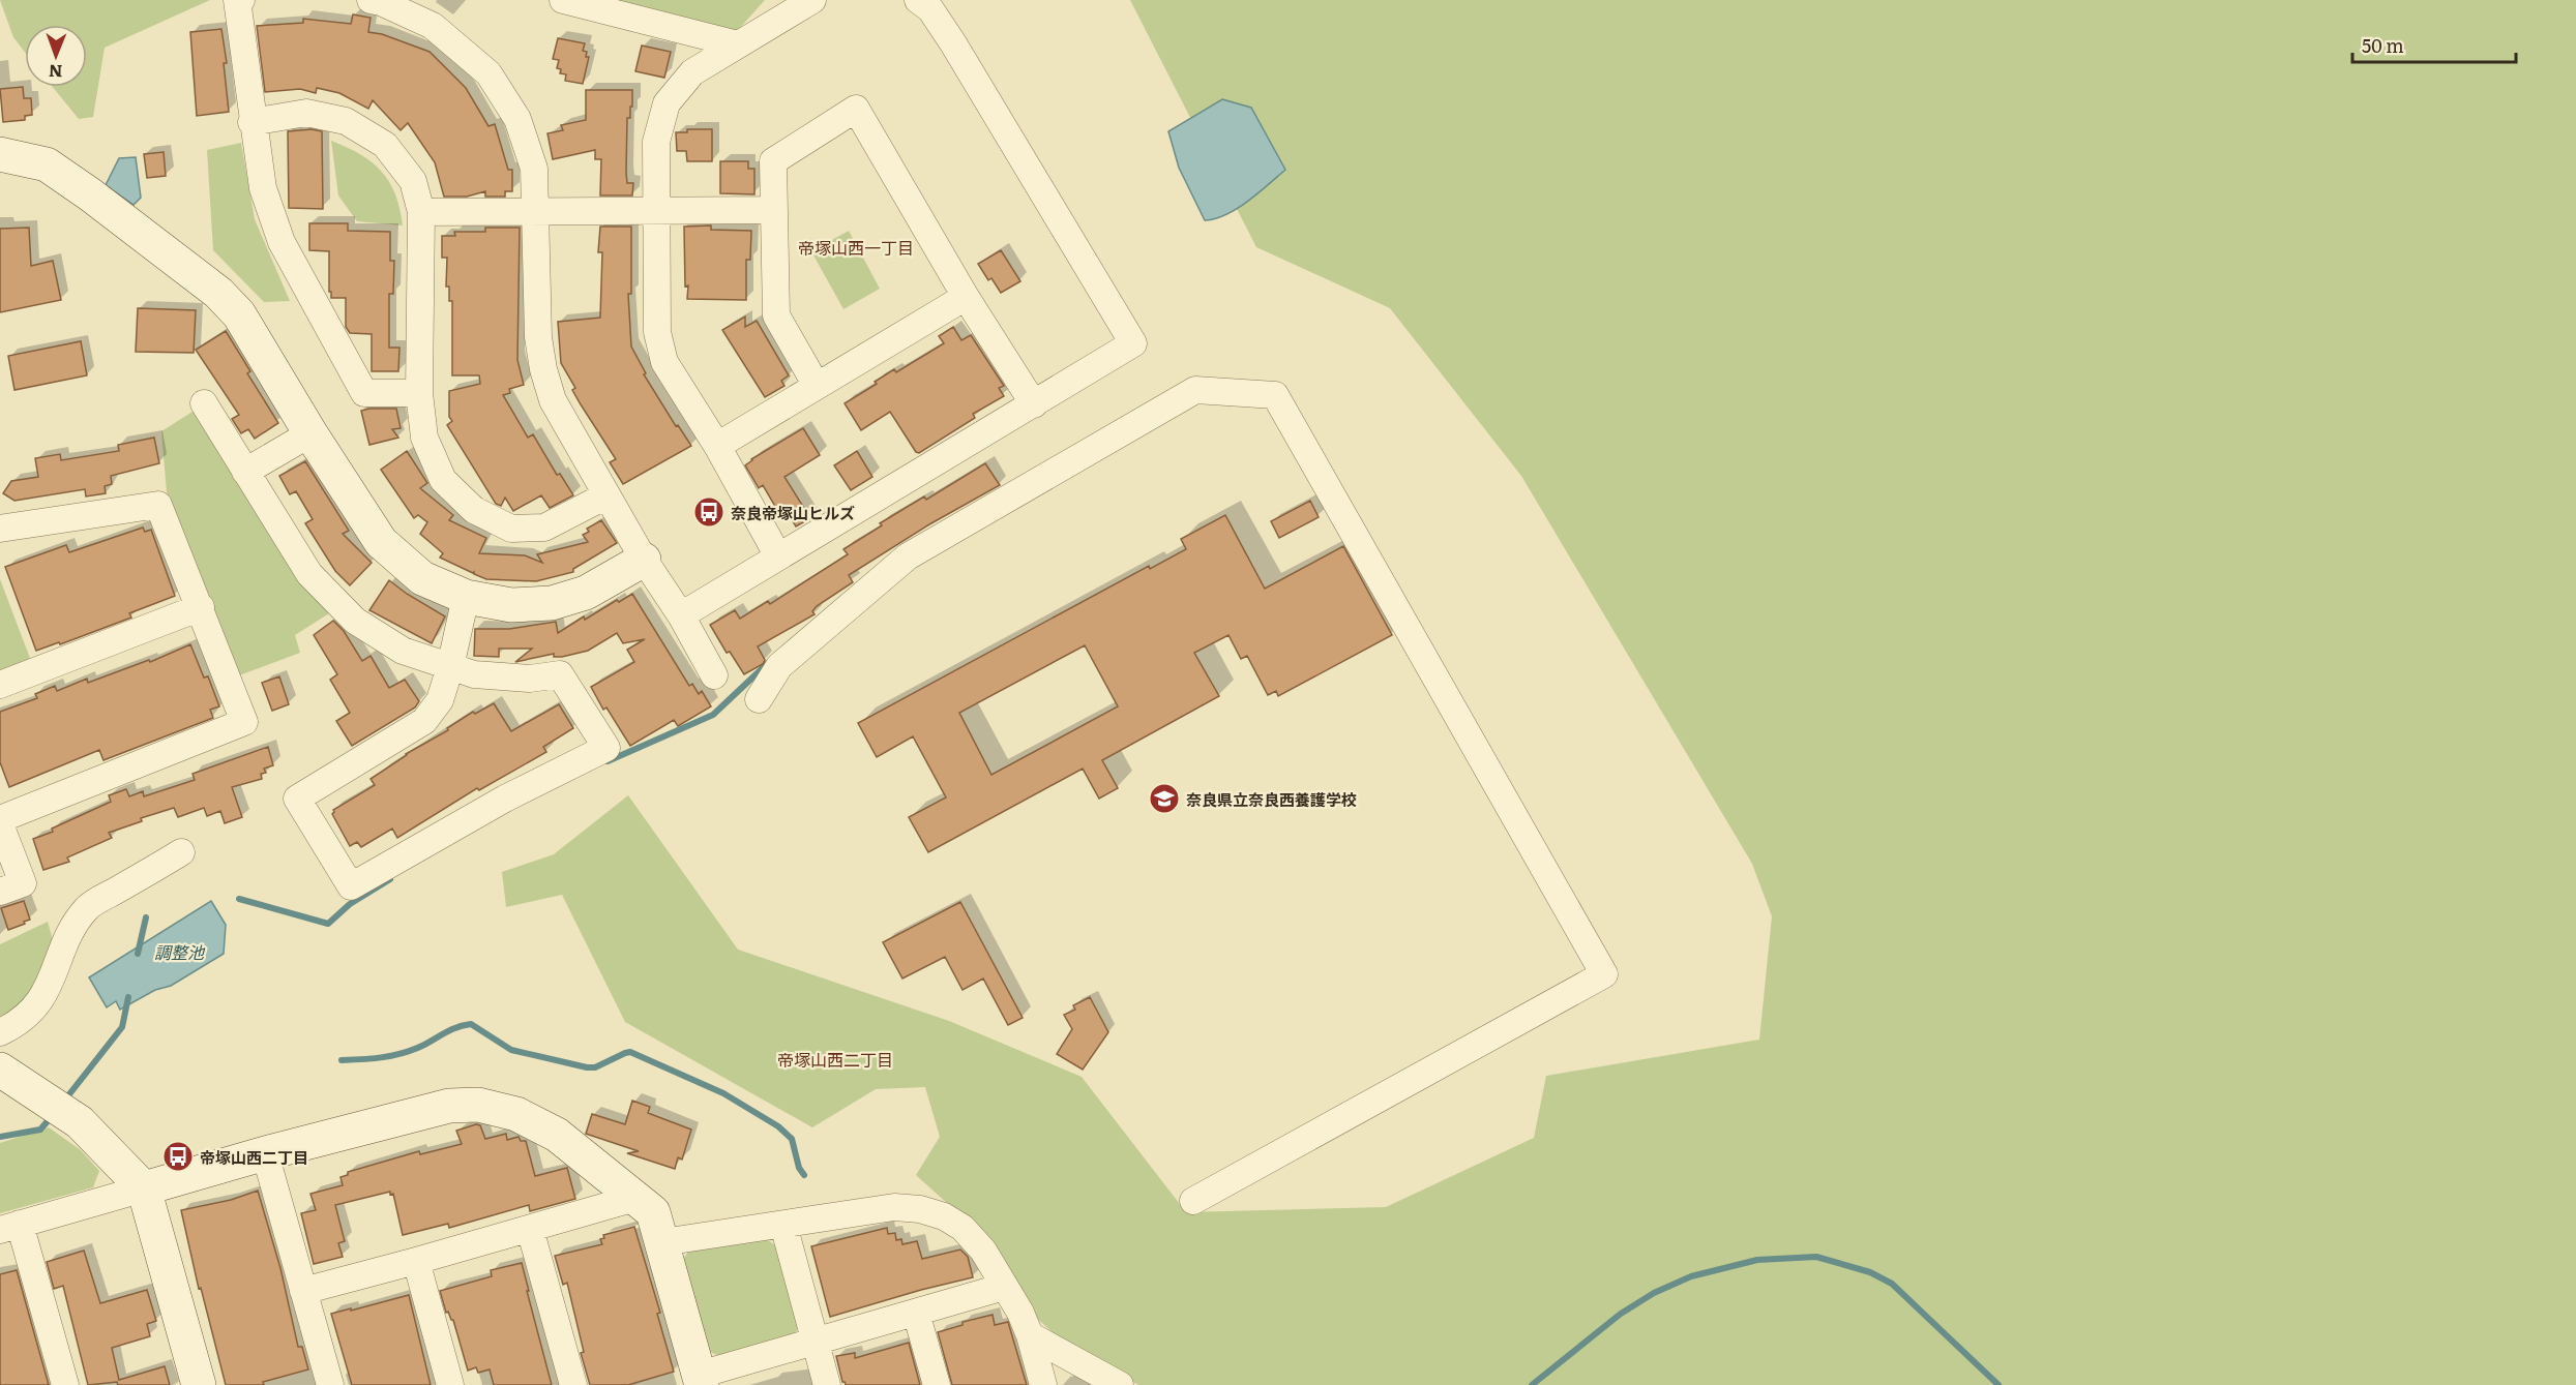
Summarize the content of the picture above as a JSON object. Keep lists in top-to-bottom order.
{
  "districts": ["帝塚山西一丁目", "帝塚山西二丁目"],
  "water": ["調整池"],
  "places": {
    "bus stop": ["奈良帝塚山ヒルズ", "帝塚山西二丁目"],
    "school or university": ["奈良県立奈良西養護学校"]
  },
  "scale_bar": "50 m",
  "north": "bottom"
}
